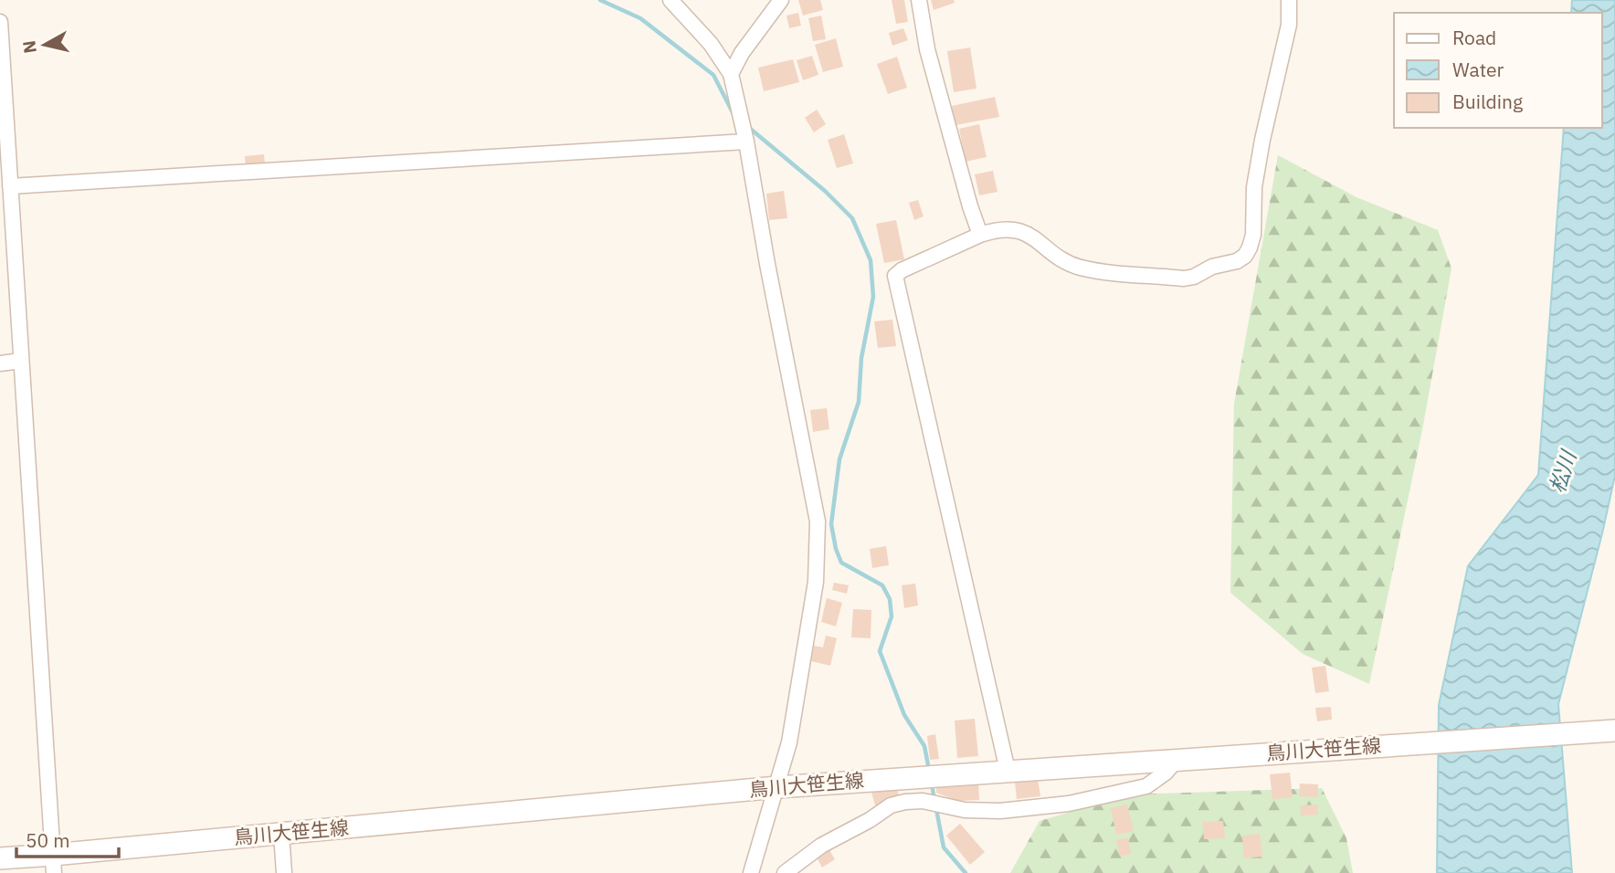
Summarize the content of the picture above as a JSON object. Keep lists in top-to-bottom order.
{
  "streets": {
    "street": ["鳥川大笹生線"]
  },
  "water": ["松川"],
  "legend": ["Road", "Water", "Building"],
  "scale_bar": "50 m",
  "north": "left"
}
